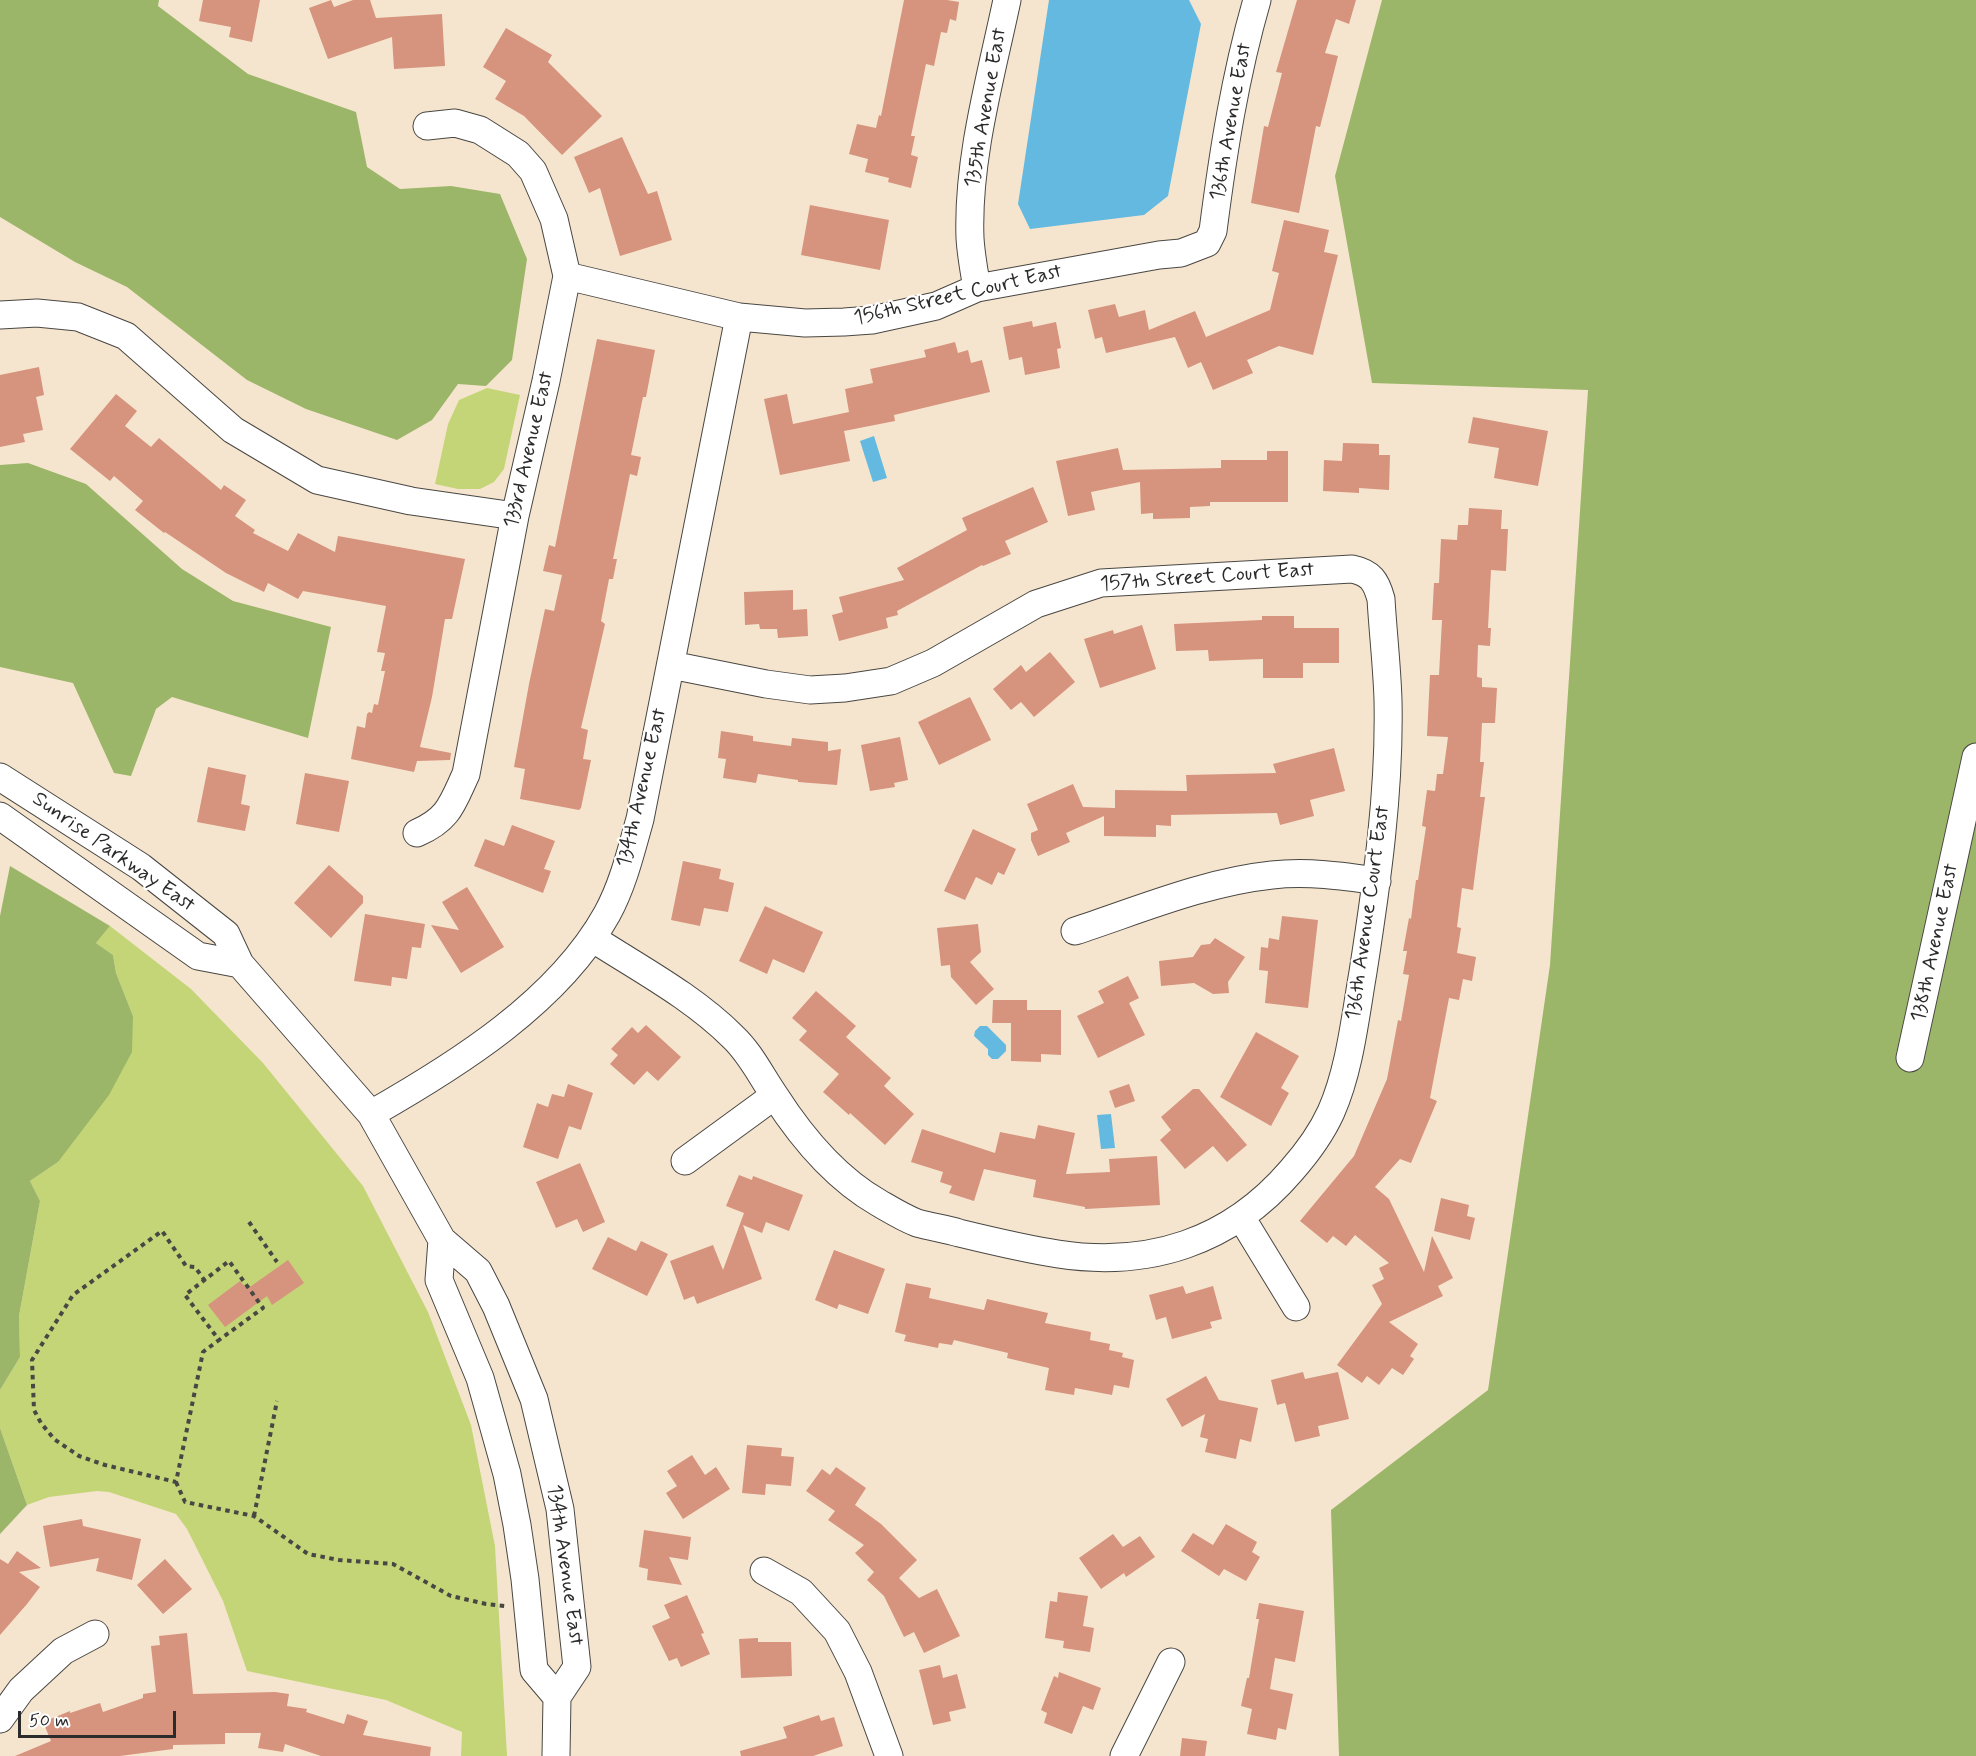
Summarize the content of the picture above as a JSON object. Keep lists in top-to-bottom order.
{
  "streets": {
    "street": [
      "135th Avenue East",
      "136th Avenue East",
      "156th Street Court East",
      "133rd Avenue East",
      "157th Street Court East",
      "134th Avenue East",
      "Sunrise Parkway East",
      "136th Avenue Court East",
      "138th Avenue East"
    ]
  },
  "crossings": [
    ["135th Avenue East", "156th Street Court East"],
    ["136th Avenue East", "156th Street Court East"],
    ["156th Street Court East", "133rd Avenue East"],
    ["156th Street Court East", "134th Avenue East"],
    ["157th Street Court East", "134th Avenue East"],
    ["157th Street Court East", "136th Avenue Court East"],
    ["134th Avenue East", "Sunrise Parkway East"],
    ["134th Avenue East", "136th Avenue Court East"]
  ],
  "scale_bar": "50 m"
}
